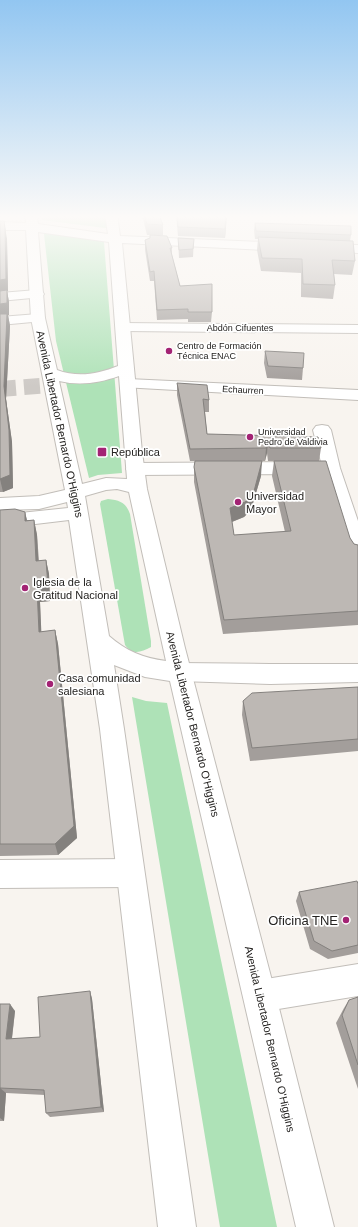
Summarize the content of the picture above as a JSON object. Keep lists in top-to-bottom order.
{
  "streets": {
    "main road": ["Abdón Cifuentes", "Echaurren", "Avenida Libertador Bernardo O'Higgins"]
  },
  "crossings": [
    ["Abdón Cifuentes", "Avenida Libertador Bernardo O'Higgins"],
    ["Echaurren", "Avenida Libertador Bernardo O'Higgins"]
  ],
  "places": {
    "other": [
      "Centro de Formación Técnica ENAC",
      "Universidad Pedro de Valdivia",
      "Universidad Mayor",
      "Iglesia de la Gratitud Nacional",
      "Casa comunidad salesiana",
      "Oficina TNE"
    ],
    "transit": ["República"]
  }
}
